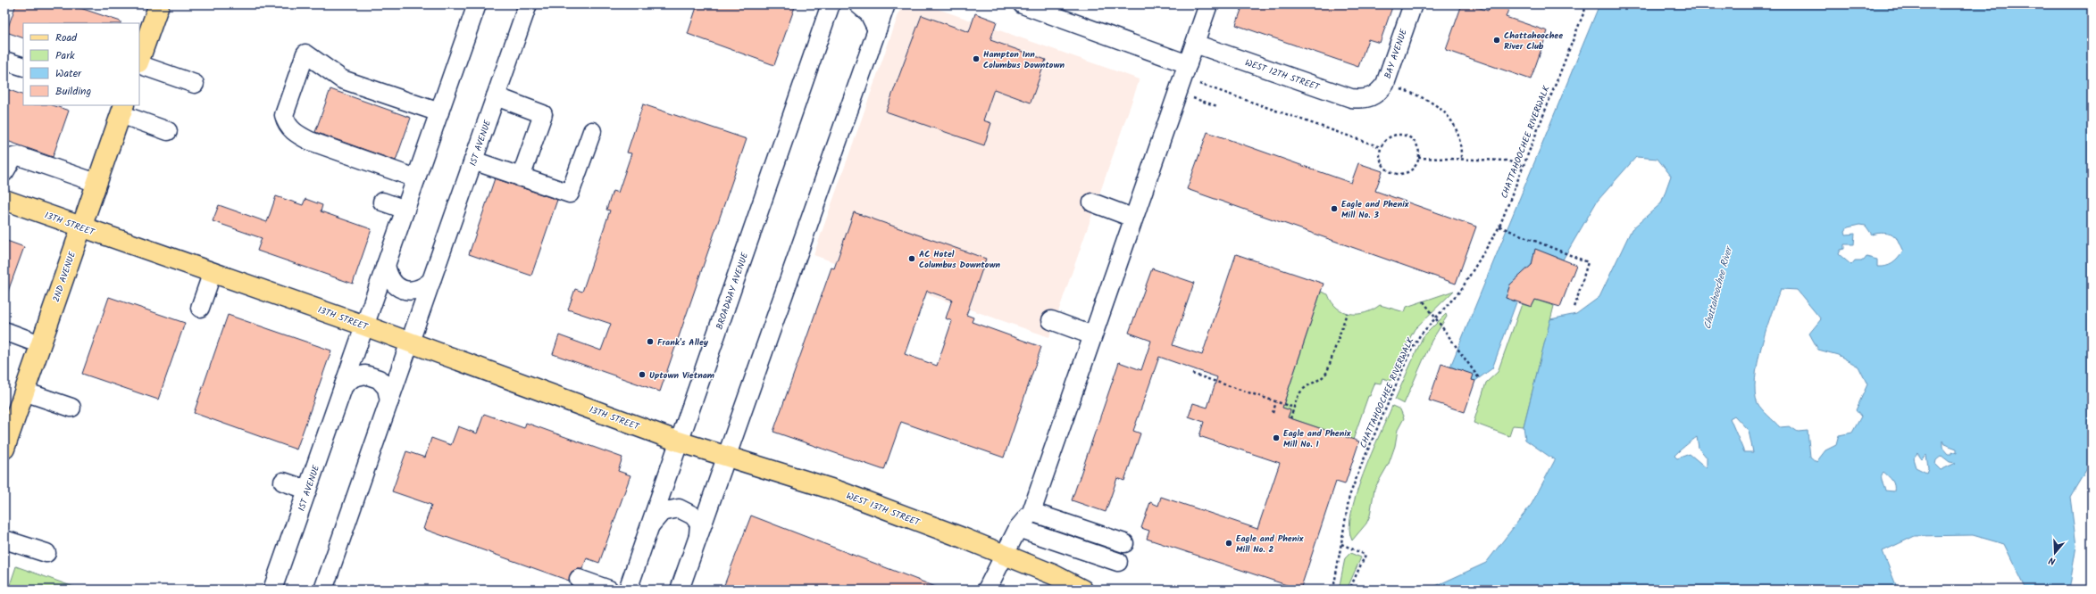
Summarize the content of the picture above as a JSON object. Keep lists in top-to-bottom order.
{
  "streets": {
    "main road": ["13TH STREET", "2ND AVENUE", "WEST 13TH STREET"],
    "street": [
      "BAY AVENUE",
      "WEST 12TH STREET",
      "1ST AVENUE",
      "BROADWAY AVENUE"
    ],
    "path": ["CHATTAHOOCHEE RIVERWALK"]
  },
  "crossings": [
    ["BAY AVENUE", "WEST 12TH STREET"],
    ["1ST AVENUE", "13TH STREET"],
    ["13TH STREET", "2ND AVENUE"],
    ["13TH STREET", "BROADWAY AVENUE"],
    ["13TH STREET", "WEST 13TH STREET"],
    ["BROADWAY AVENUE", "WEST 13TH STREET"]
  ],
  "water": ["Chattahoochee River"],
  "places": [
    "Chattahoochee River Club",
    "Hampton Inn Columbus Downtown",
    "Eagle and Phenix Mill No. 3",
    "AC Hotel Columbus Downtown",
    "Frank's Alley",
    "Uptown Vietnam",
    "Eagle and Phenix Mill No. 1",
    "Eagle and Phenix Mill No. 2"
  ],
  "legend": [
    "Road",
    "Park",
    "Water",
    "Building"
  ],
  "north": "bottom"
}
